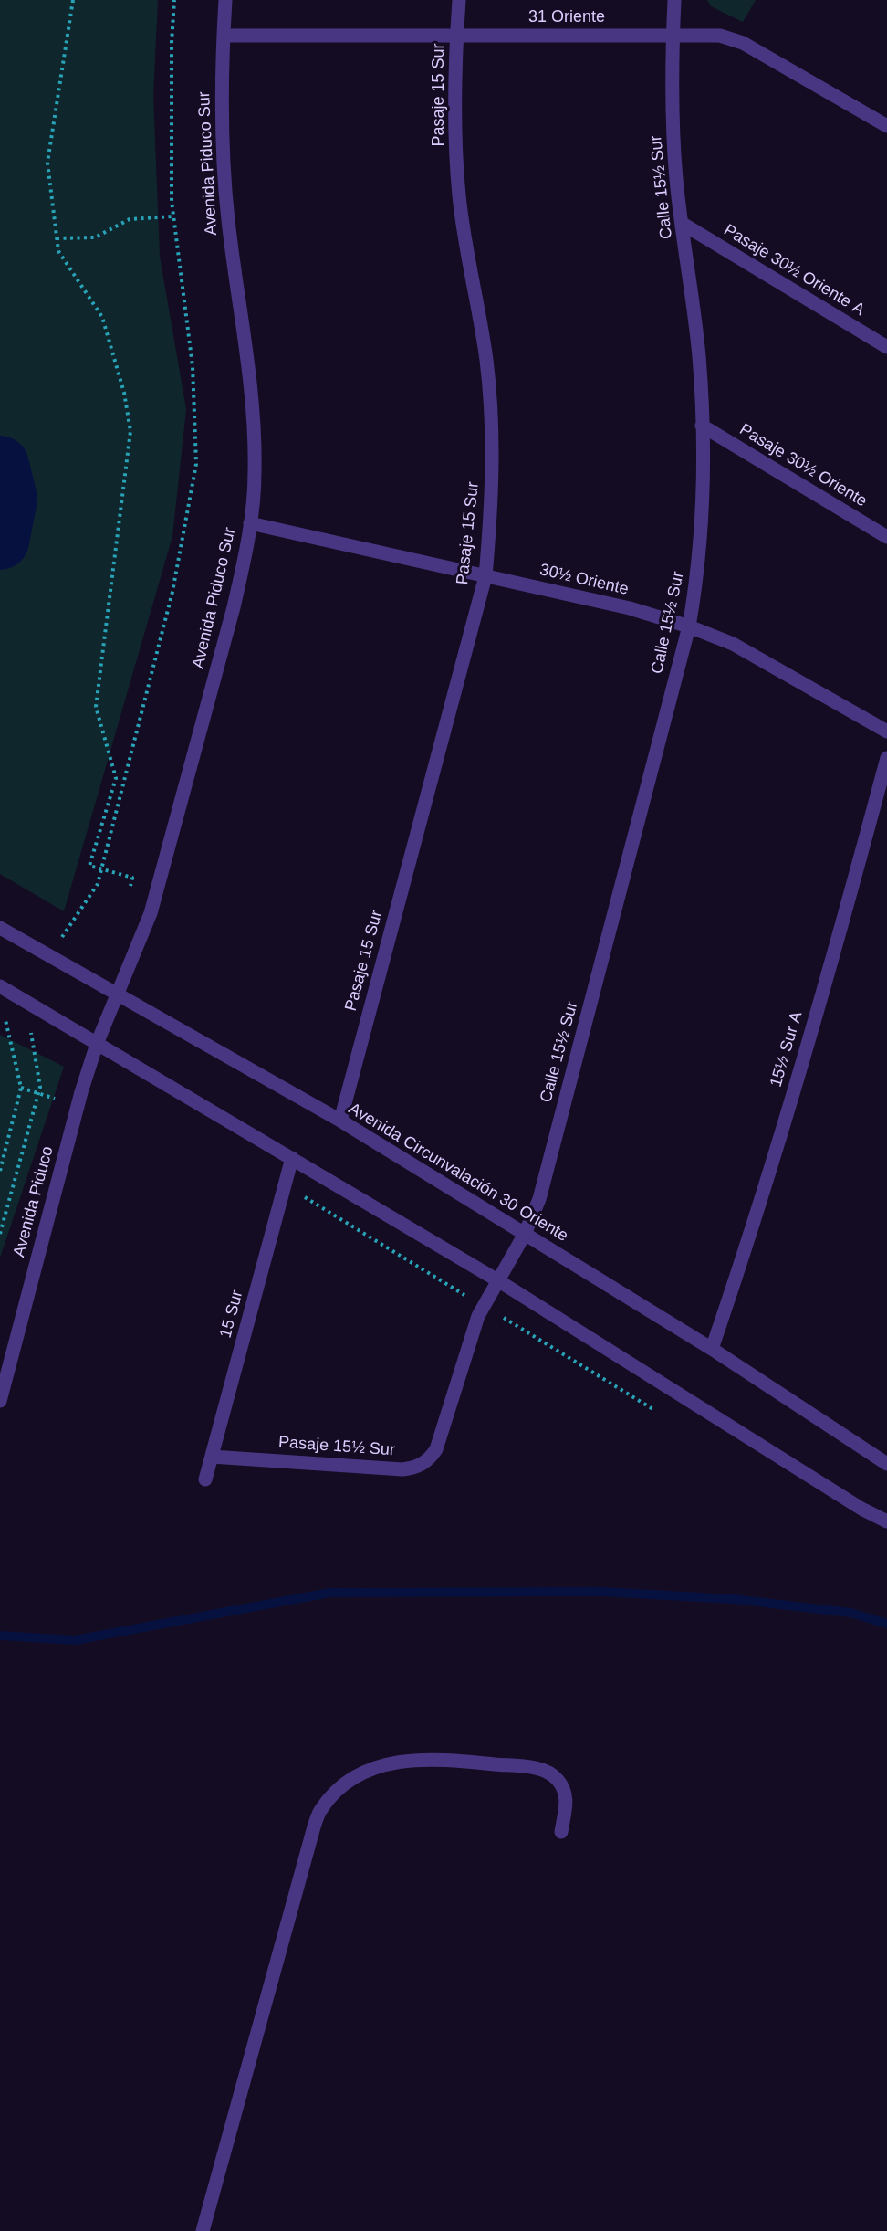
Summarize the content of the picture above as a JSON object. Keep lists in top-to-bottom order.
{
  "streets": {
    "street": [
      "31 Oriente",
      "Pasaje 15 Sur",
      "Avenida Piduco Sur",
      "Calle 15½ Sur",
      "Pasaje 30½ Oriente A",
      "Pasaje 30½ Oriente",
      "30½ Oriente",
      "15½ Sur A",
      "Avenida Circunvalación 30 Oriente",
      "Avenida Piduco",
      "15 Sur",
      "Pasaje 15½ Sur"
    ]
  },
  "crossings": [
    ["31 Oriente", "Pasaje 15 Sur"],
    ["31 Oriente", "Avenida Piduco Sur"],
    ["31 Oriente", "Calle 15½ Sur"],
    ["Pasaje 15 Sur", "30½ Oriente"],
    ["Pasaje 15 Sur", "Avenida Circunvalación 30 Oriente"],
    ["Avenida Piduco Sur", "30½ Oriente"],
    ["Avenida Piduco Sur", "Avenida Circunvalación 30 Oriente"],
    ["Avenida Piduco Sur", "Avenida Piduco"],
    ["Calle 15½ Sur", "Pasaje 30½ Oriente A"],
    ["Calle 15½ Sur", "Pasaje 30½ Oriente"],
    ["Calle 15½ Sur", "30½ Oriente"],
    ["Calle 15½ Sur", "Avenida Circunvalación 30 Oriente"],
    ["Calle 15½ Sur", "Pasaje 15½ Sur"],
    ["15½ Sur A", "Avenida Circunvalación 30 Oriente"],
    ["15 Sur", "Pasaje 15½ Sur"]
  ]
}
